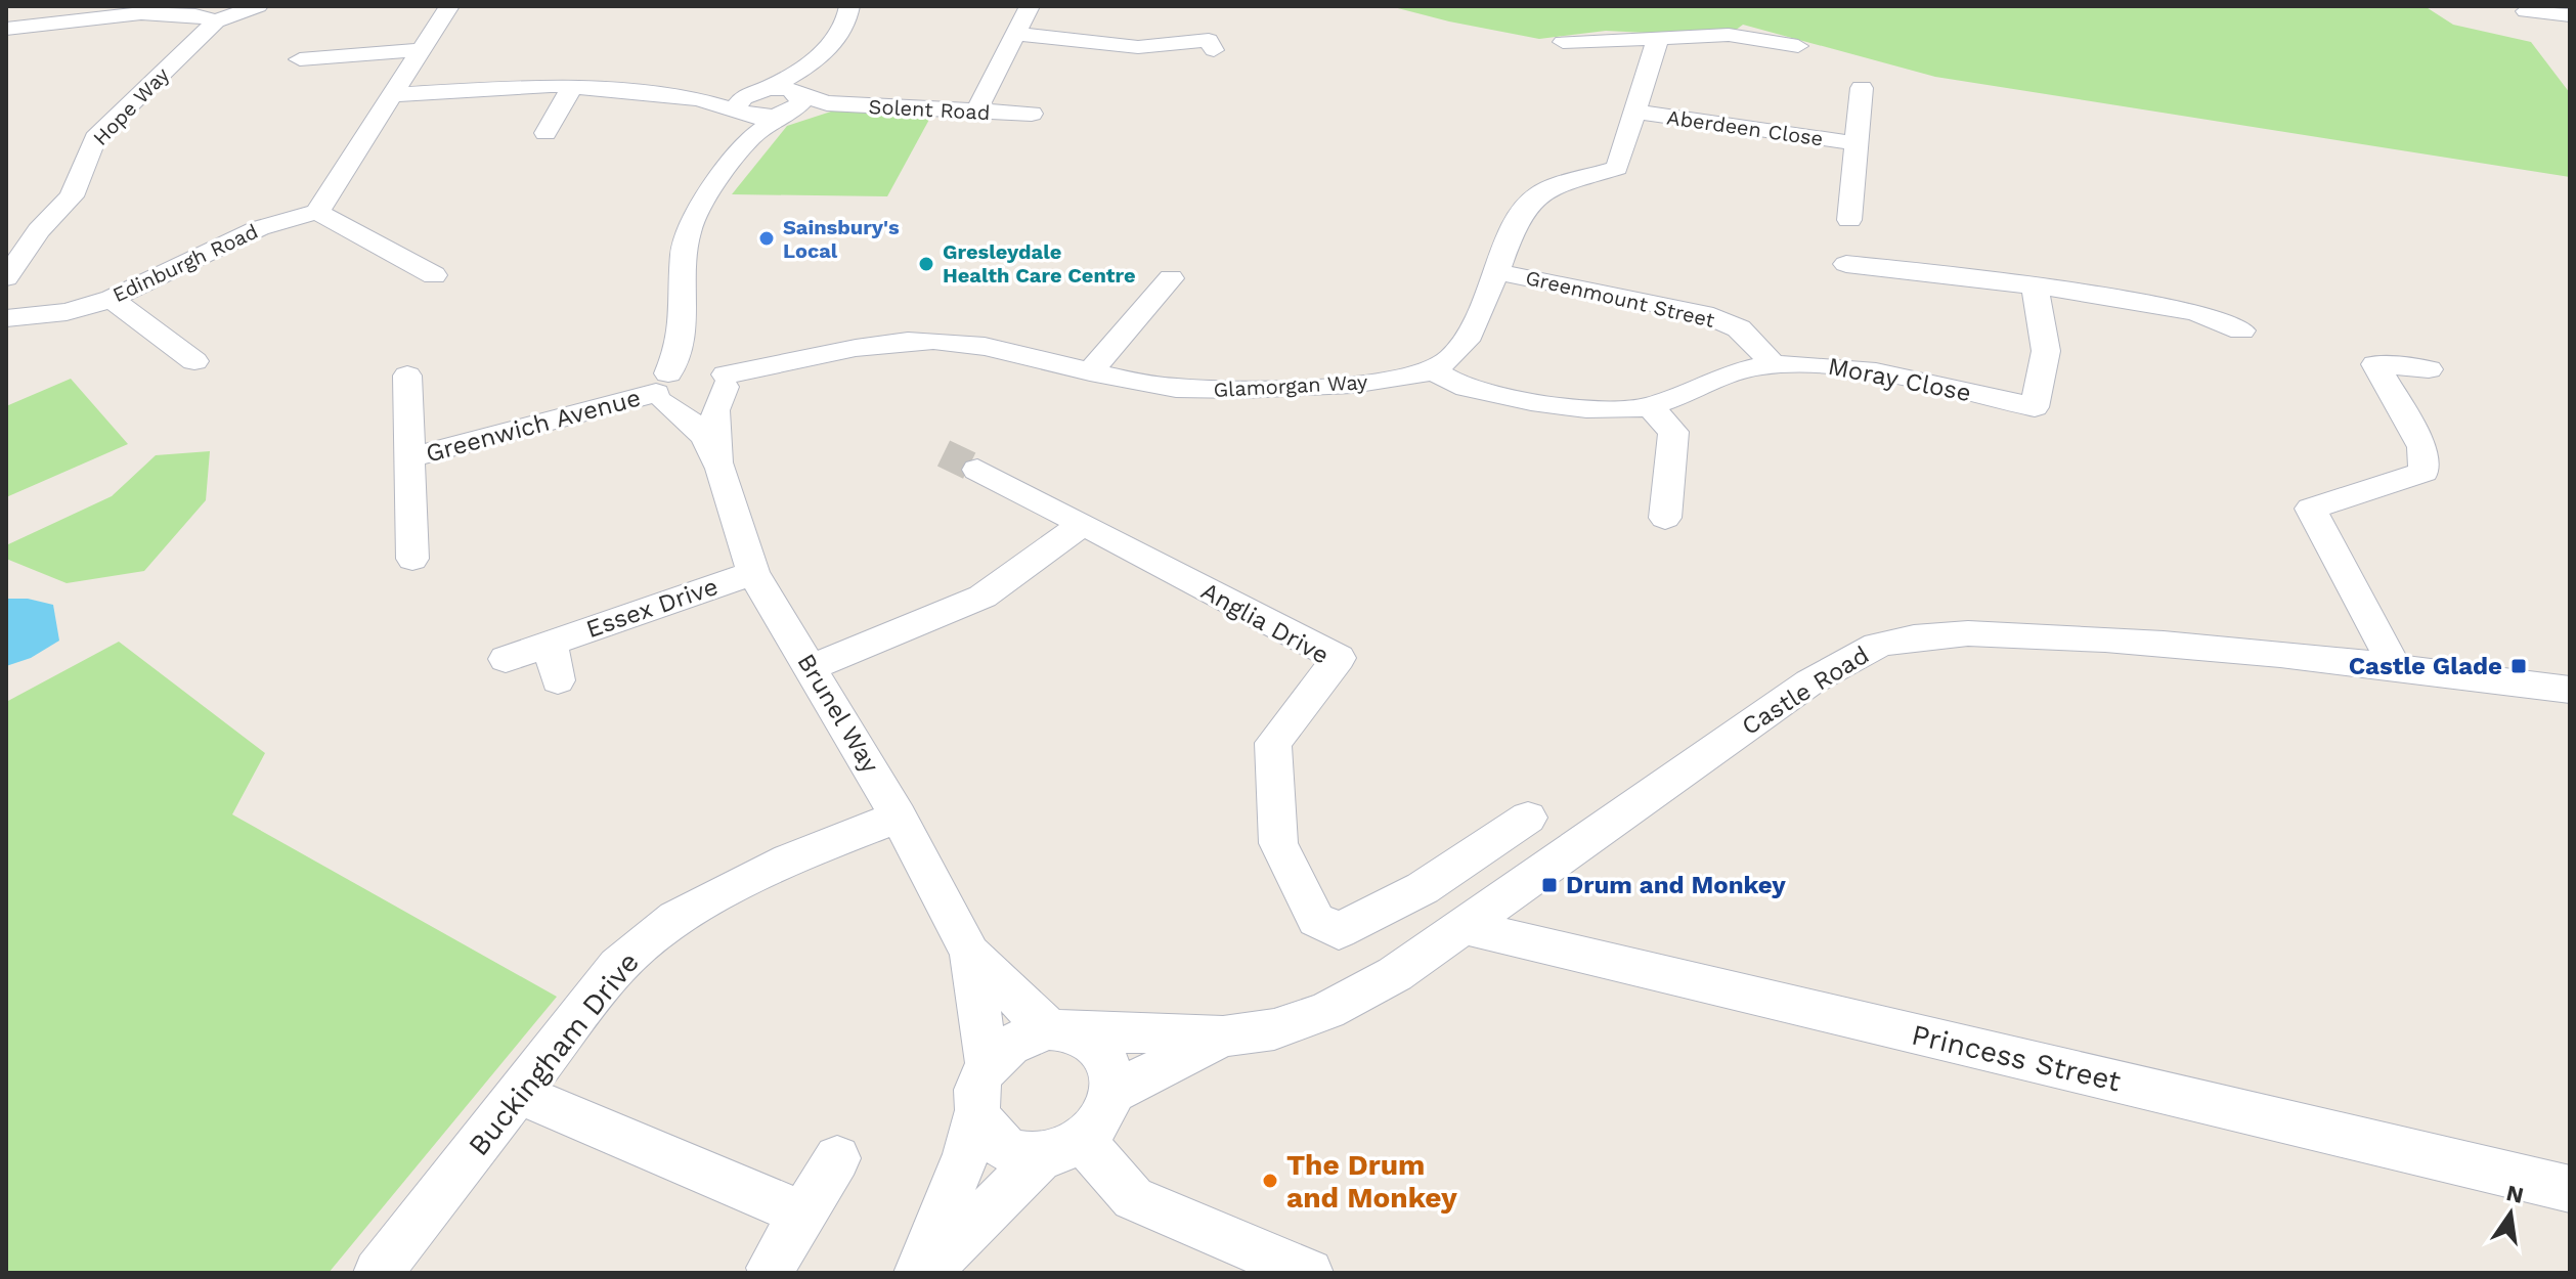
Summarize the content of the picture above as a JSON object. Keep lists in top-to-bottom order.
{
  "streets": {
    "street": [
      "Hope Way",
      "Solent Road",
      "Aberdeen Close",
      "Edinburgh Road",
      "Greenmount Street",
      "Moray Close",
      "Glamorgan Way",
      "Greenwich Avenue",
      "Essex Drive",
      "Anglia Drive",
      "Castle Road",
      "Brunel Way",
      "Buckingham Drive",
      "Princess Street"
    ]
  },
  "crossings": [
    ["Aberdeen Close", "Glamorgan Way"],
    ["Greenmount Street", "Moray Close"],
    ["Greenmount Street", "Glamorgan Way"],
    ["Moray Close", "Glamorgan Way"],
    ["Glamorgan Way", "Greenwich Avenue"],
    ["Glamorgan Way", "Brunel Way"],
    ["Greenwich Avenue", "Brunel Way"],
    ["Essex Drive", "Brunel Way"],
    ["Castle Road", "Brunel Way"],
    ["Castle Road", "Princess Street"],
    ["Brunel Way", "Buckingham Drive"]
  ],
  "places": {
    "other": ["Sainsbury's Local", "Gresleydale Health Care Centre", "The Drum and Monkey"],
    "transit": ["Castle Glade", "Drum and Monkey"]
  },
  "north": "top"
}
